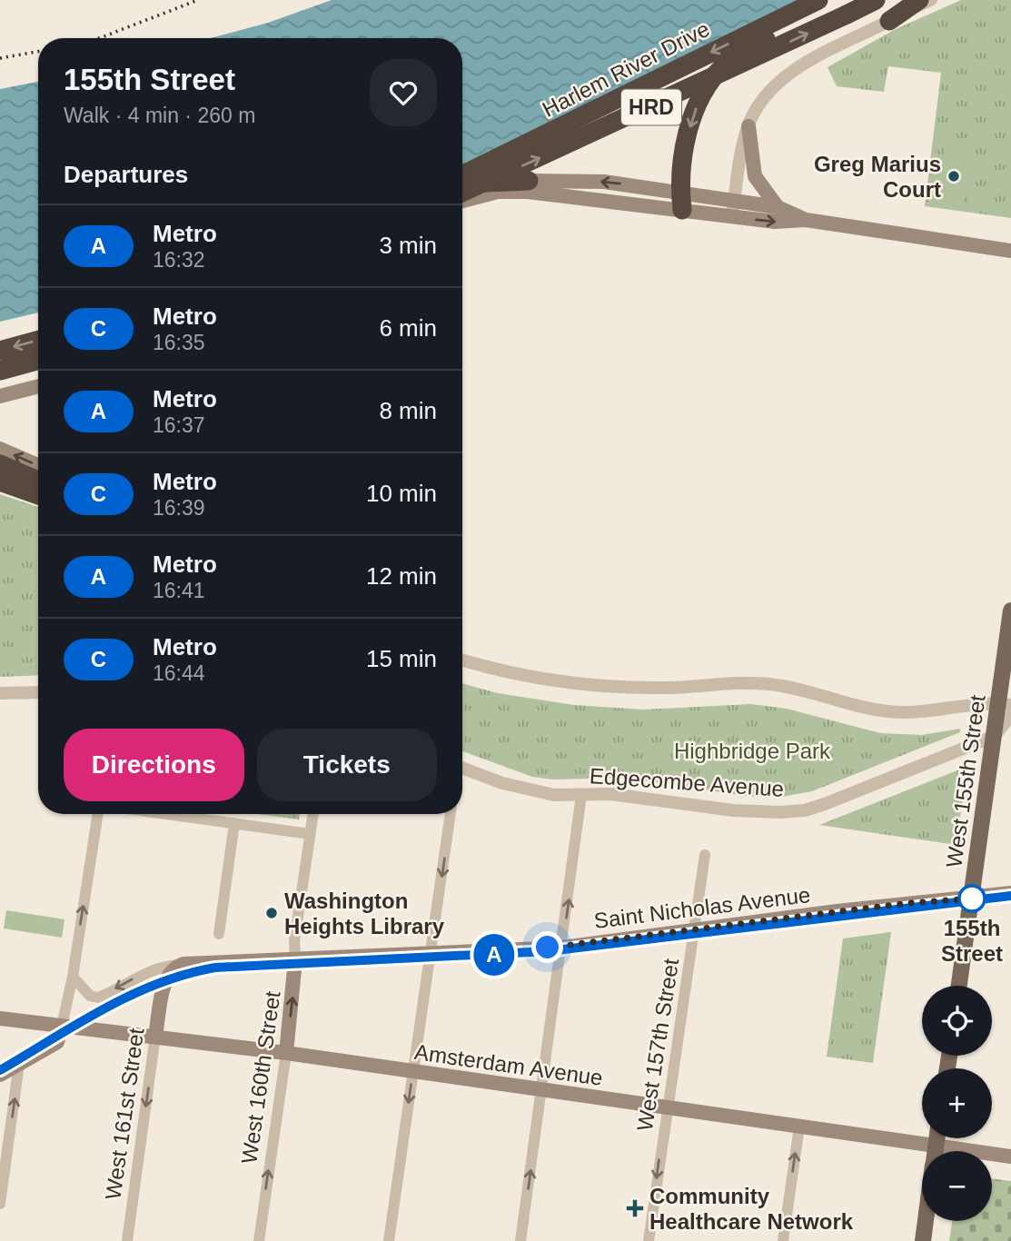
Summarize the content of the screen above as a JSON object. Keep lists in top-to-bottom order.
{
  "streets": {
    "highway": ["Harlem River Drive", "HRD"],
    "main road": [
      "West 155th Street",
      "Saint Nicholas Avenue",
      "Amsterdam Avenue",
      "West 160th Street",
      "West 161st Street"
    ],
    "street": ["Edgecombe Avenue", "West 157th Street"]
  },
  "crossings": [
    ["West 155th Street", "Edgecombe Avenue"],
    ["West 155th Street", "Saint Nicholas Avenue"],
    ["Saint Nicholas Avenue", "West 157th Street"],
    ["Saint Nicholas Avenue", "West 160th Street"],
    ["Saint Nicholas Avenue", "West 161st Street"],
    ["West 157th Street", "Amsterdam Avenue"],
    ["Amsterdam Avenue", "West 160th Street"],
    ["Amsterdam Avenue", "West 161st Street"]
  ],
  "one_way": ["West 160th Street", "West 161st Street"],
  "parks": ["Highbridge Park"],
  "places": {
    "other": ["Greg Marius Court", "155th Street", "Washington Heights Library"],
    "health": ["Community Healthcare Network"]
  },
  "lines": ["metro line A"],
  "page": {
    "on_map": "A",
    "heading": [
      ["155th Street", "Walk · 4 min · 260 m"],
      "Departures"
    ],
    "list": [
      {
        "mark": "A",
        "name": "Metro",
        "note": "16:32",
        "value": "3 min"
      },
      {
        "mark": "C",
        "name": "Metro",
        "note": "16:35",
        "value": "6 min"
      },
      {
        "mark": "A",
        "name": "Metro",
        "note": "16:37",
        "value": "8 min"
      },
      {
        "mark": "C",
        "name": "Metro",
        "note": "16:39",
        "value": "10 min"
      },
      {
        "mark": "A",
        "name": "Metro",
        "note": "16:41",
        "value": "12 min"
      },
      {
        "mark": "C",
        "name": "Metro",
        "note": "16:44",
        "value": "15 min"
      }
    ],
    "buttons": ["Directions", "Tickets"],
    "map_buttons": ["+", "−"]
  }
}
